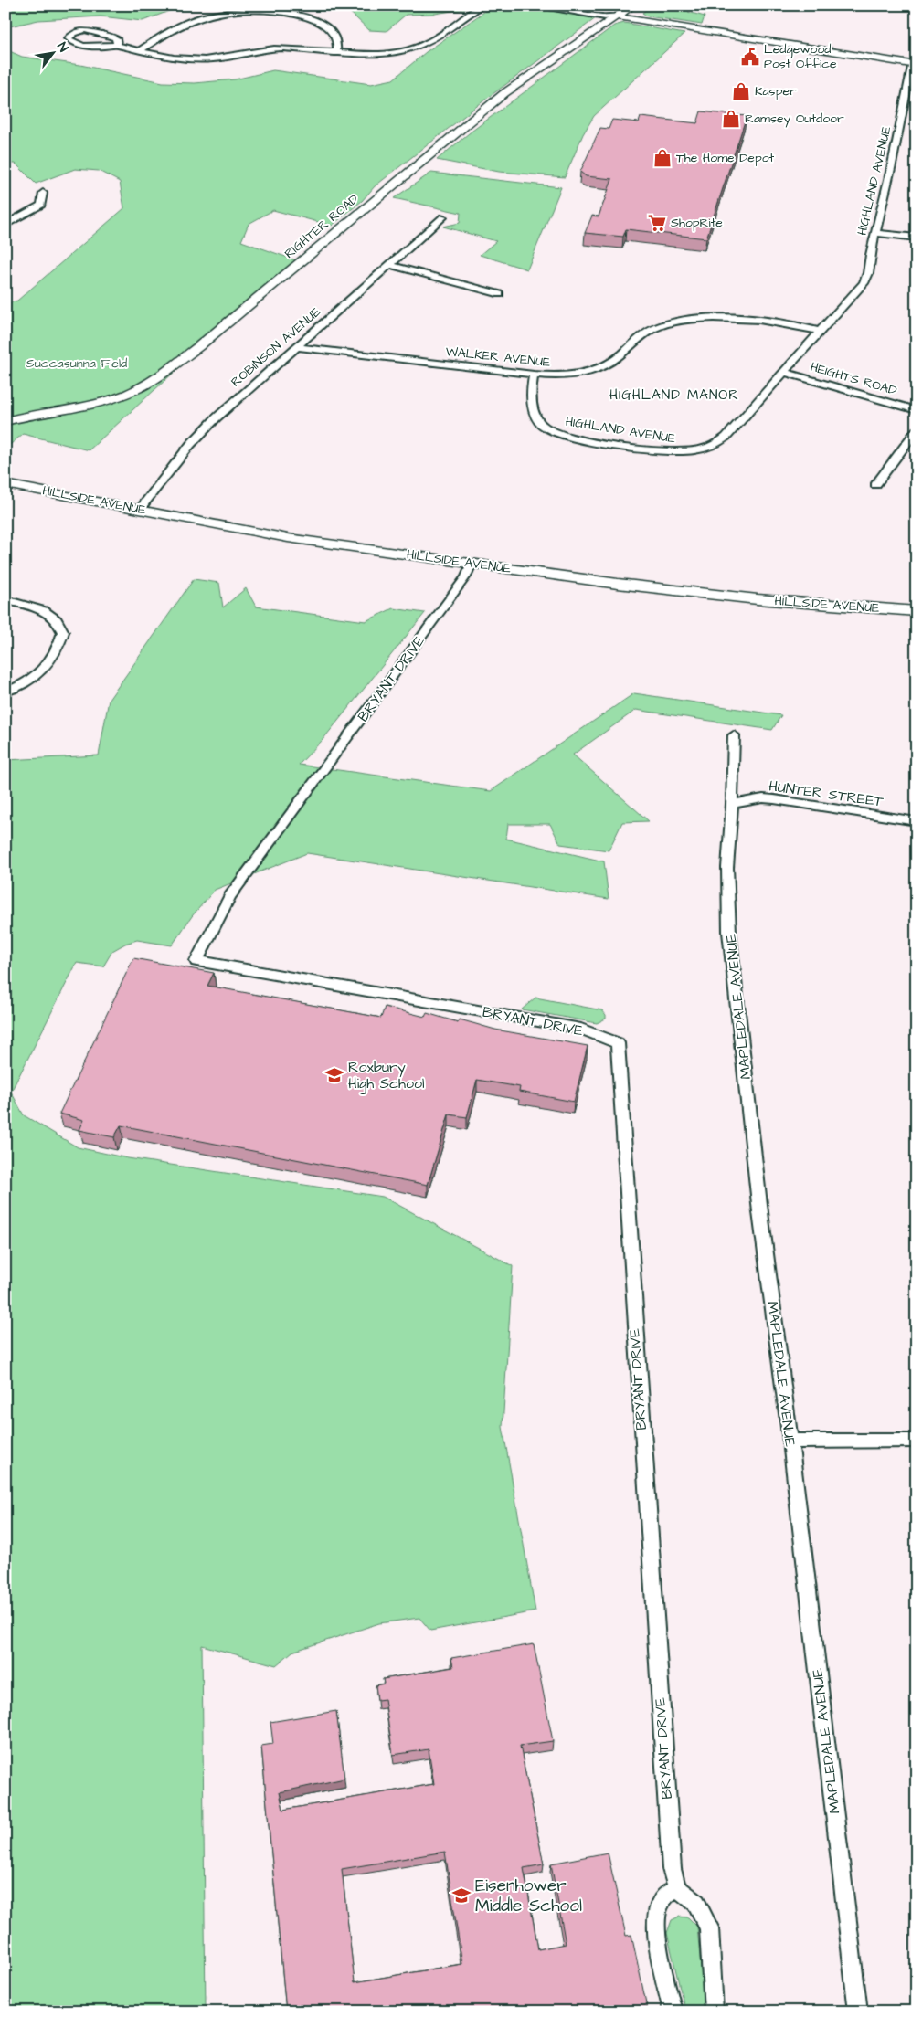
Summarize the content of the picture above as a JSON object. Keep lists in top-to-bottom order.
{
  "streets": {
    "main road": ["HILLSIDE AVENUE"],
    "street": [
      "HIGHLAND AVENUE",
      "RIGHTER ROAD",
      "ROBINSON AVENUE",
      "WALKER AVENUE",
      "HEIGHTS ROAD",
      "BRYANT DRIVE",
      "HUNTER STREET",
      "MAPLEDALE AVENUE"
    ]
  },
  "crossings": [
    ["HIGHLAND AVENUE", "WALKER AVENUE"],
    ["HIGHLAND AVENUE", "HEIGHTS ROAD"],
    ["ROBINSON AVENUE", "WALKER AVENUE"],
    ["ROBINSON AVENUE", "HILLSIDE AVENUE"],
    ["HILLSIDE AVENUE", "BRYANT DRIVE"],
    ["HUNTER STREET", "MAPLEDALE AVENUE"]
  ],
  "districts": ["HIGHLAND MANOR"],
  "parks": ["Succasunna Field"],
  "places": {
    "public building": ["Ledgewood Post Office"],
    "shop": ["Kasper", "Ramsey Outdoor", "The Home Depot"],
    "supermarket": ["ShopRite"],
    "school or university": ["Roxbury High School", "Eisenhower Middle School"]
  },
  "north": "top right"
}
